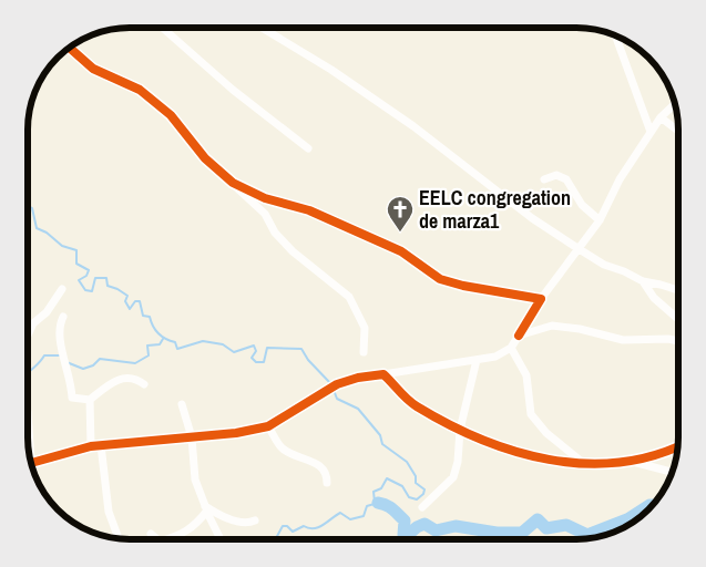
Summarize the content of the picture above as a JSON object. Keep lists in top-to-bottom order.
{
  "places": {
    "church": ["EELC congregation de marza1"]
  }
}
